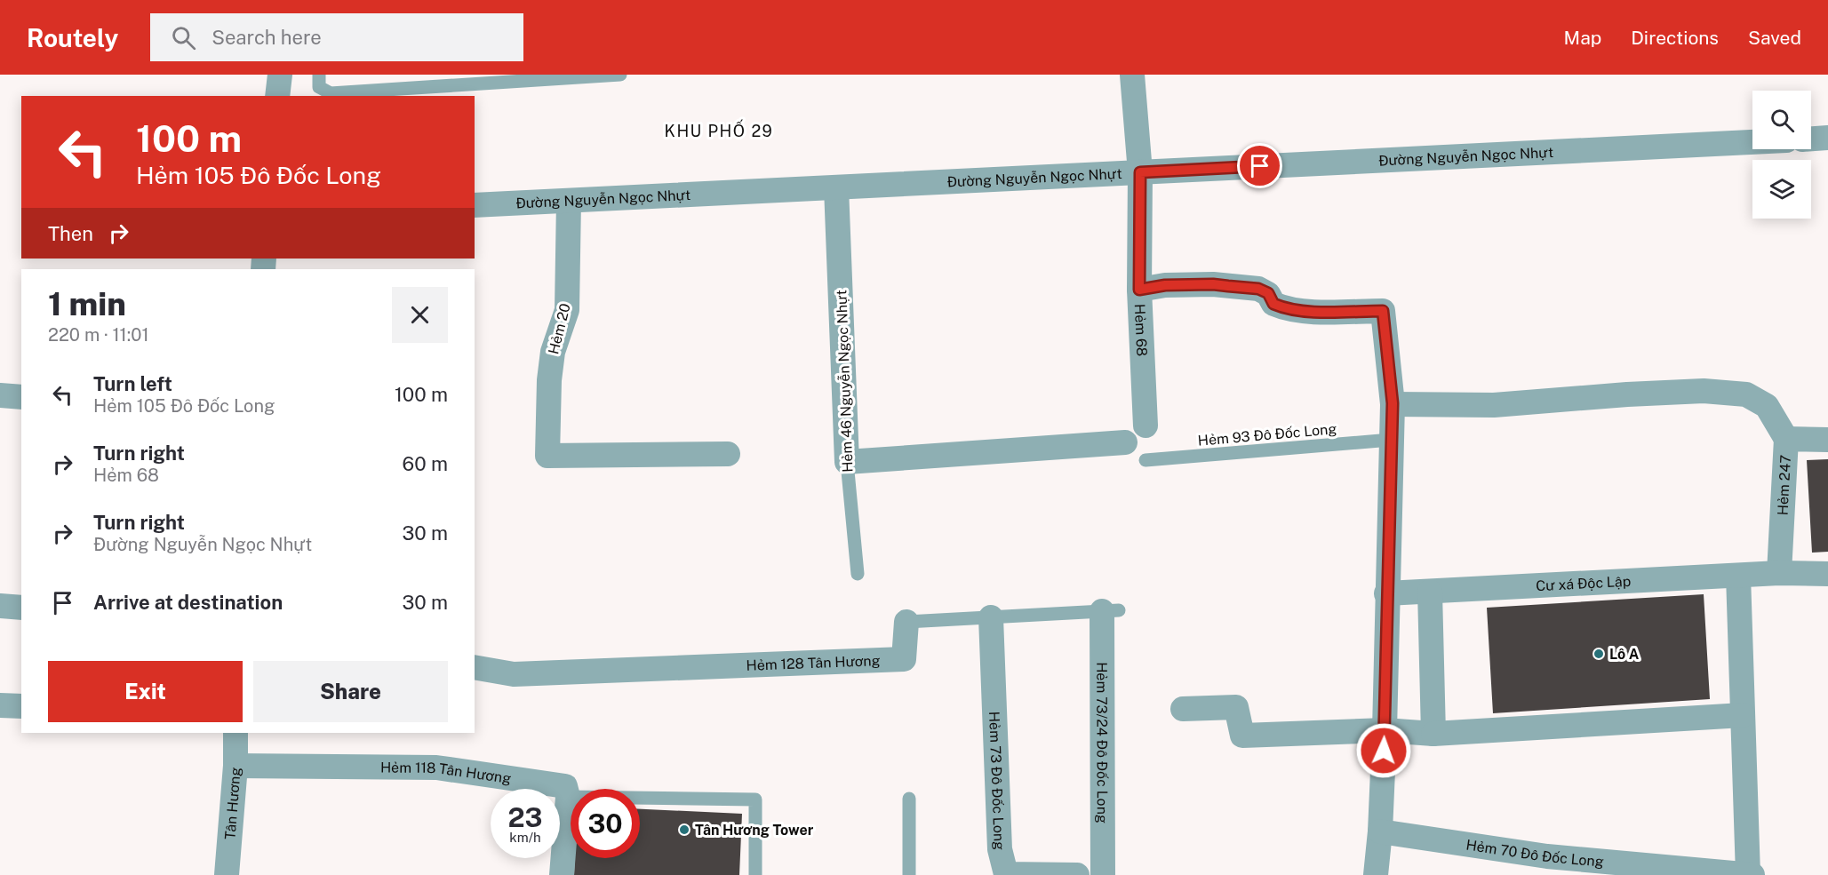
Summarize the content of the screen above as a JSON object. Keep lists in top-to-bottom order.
{
  "streets": {
    "street": [
      "Đường Nguyễn Ngọc Nhựt",
      "Hẻm 20",
      "Hẻm 68",
      "Hẻm 46 Nguyễn Ngọc Nhựt",
      "Hẻm 247",
      "Cư xá Độc Lập",
      "Hẻm 128 Tân Hương",
      "Hẻm 73/24 Đô Đốc Long",
      "Hẻm 118 Tân Hương",
      "Hẻm 73 Đô Đốc Long",
      "Tân Hương",
      "Hẻm 70 Đô Đốc Long"
    ],
    "lane": ["Hẻm 93 Đô Đốc Long"]
  },
  "crossings": [
    ["Đường Nguyễn Ngọc Nhựt", "Hẻm 20"],
    ["Đường Nguyễn Ngọc Nhựt", "Hẻm 68"],
    ["Đường Nguyễn Ngọc Nhựt", "Hẻm 46 Nguyễn Ngọc Nhựt"],
    ["Hẻm 247", "Cư xá Độc Lập"],
    ["Hẻm 128 Tân Hương", "Hẻm 73/24 Đô Đốc Long"],
    ["Hẻm 128 Tân Hương", "Hẻm 73 Đô Đốc Long"],
    ["Hẻm 118 Tân Hương", "Tân Hương"]
  ],
  "districts": ["KHU PHỐ 29"],
  "places": ["Lô A", "Tân Hương Tower"],
  "page": {
    "header": "Routely",
    "search": "Search here",
    "nav": ["Map", "Directions", "Saved"],
    "turn": ["100 m", "Hẻm 105 Đô Đốc Long"],
    "then": "Then",
    "heading": ["1 min", "220 m · 11:01"],
    "list": [
      {
        "name": "Turn left",
        "note": "Hẻm 105 Đô Đốc Long",
        "value": "100 m"
      },
      {
        "name": "Turn right",
        "note": "Hẻm 68",
        "value": "60 m"
      },
      {
        "name": "Turn right",
        "note": "Đường Nguyễn Ngọc Nhựt",
        "value": "30 m"
      },
      {
        "name": "Arrive at destination",
        "value": "30 m"
      }
    ],
    "buttons": ["Exit", "Share"],
    "speed": "23 km/h",
    "limit": "30"
  }
}
